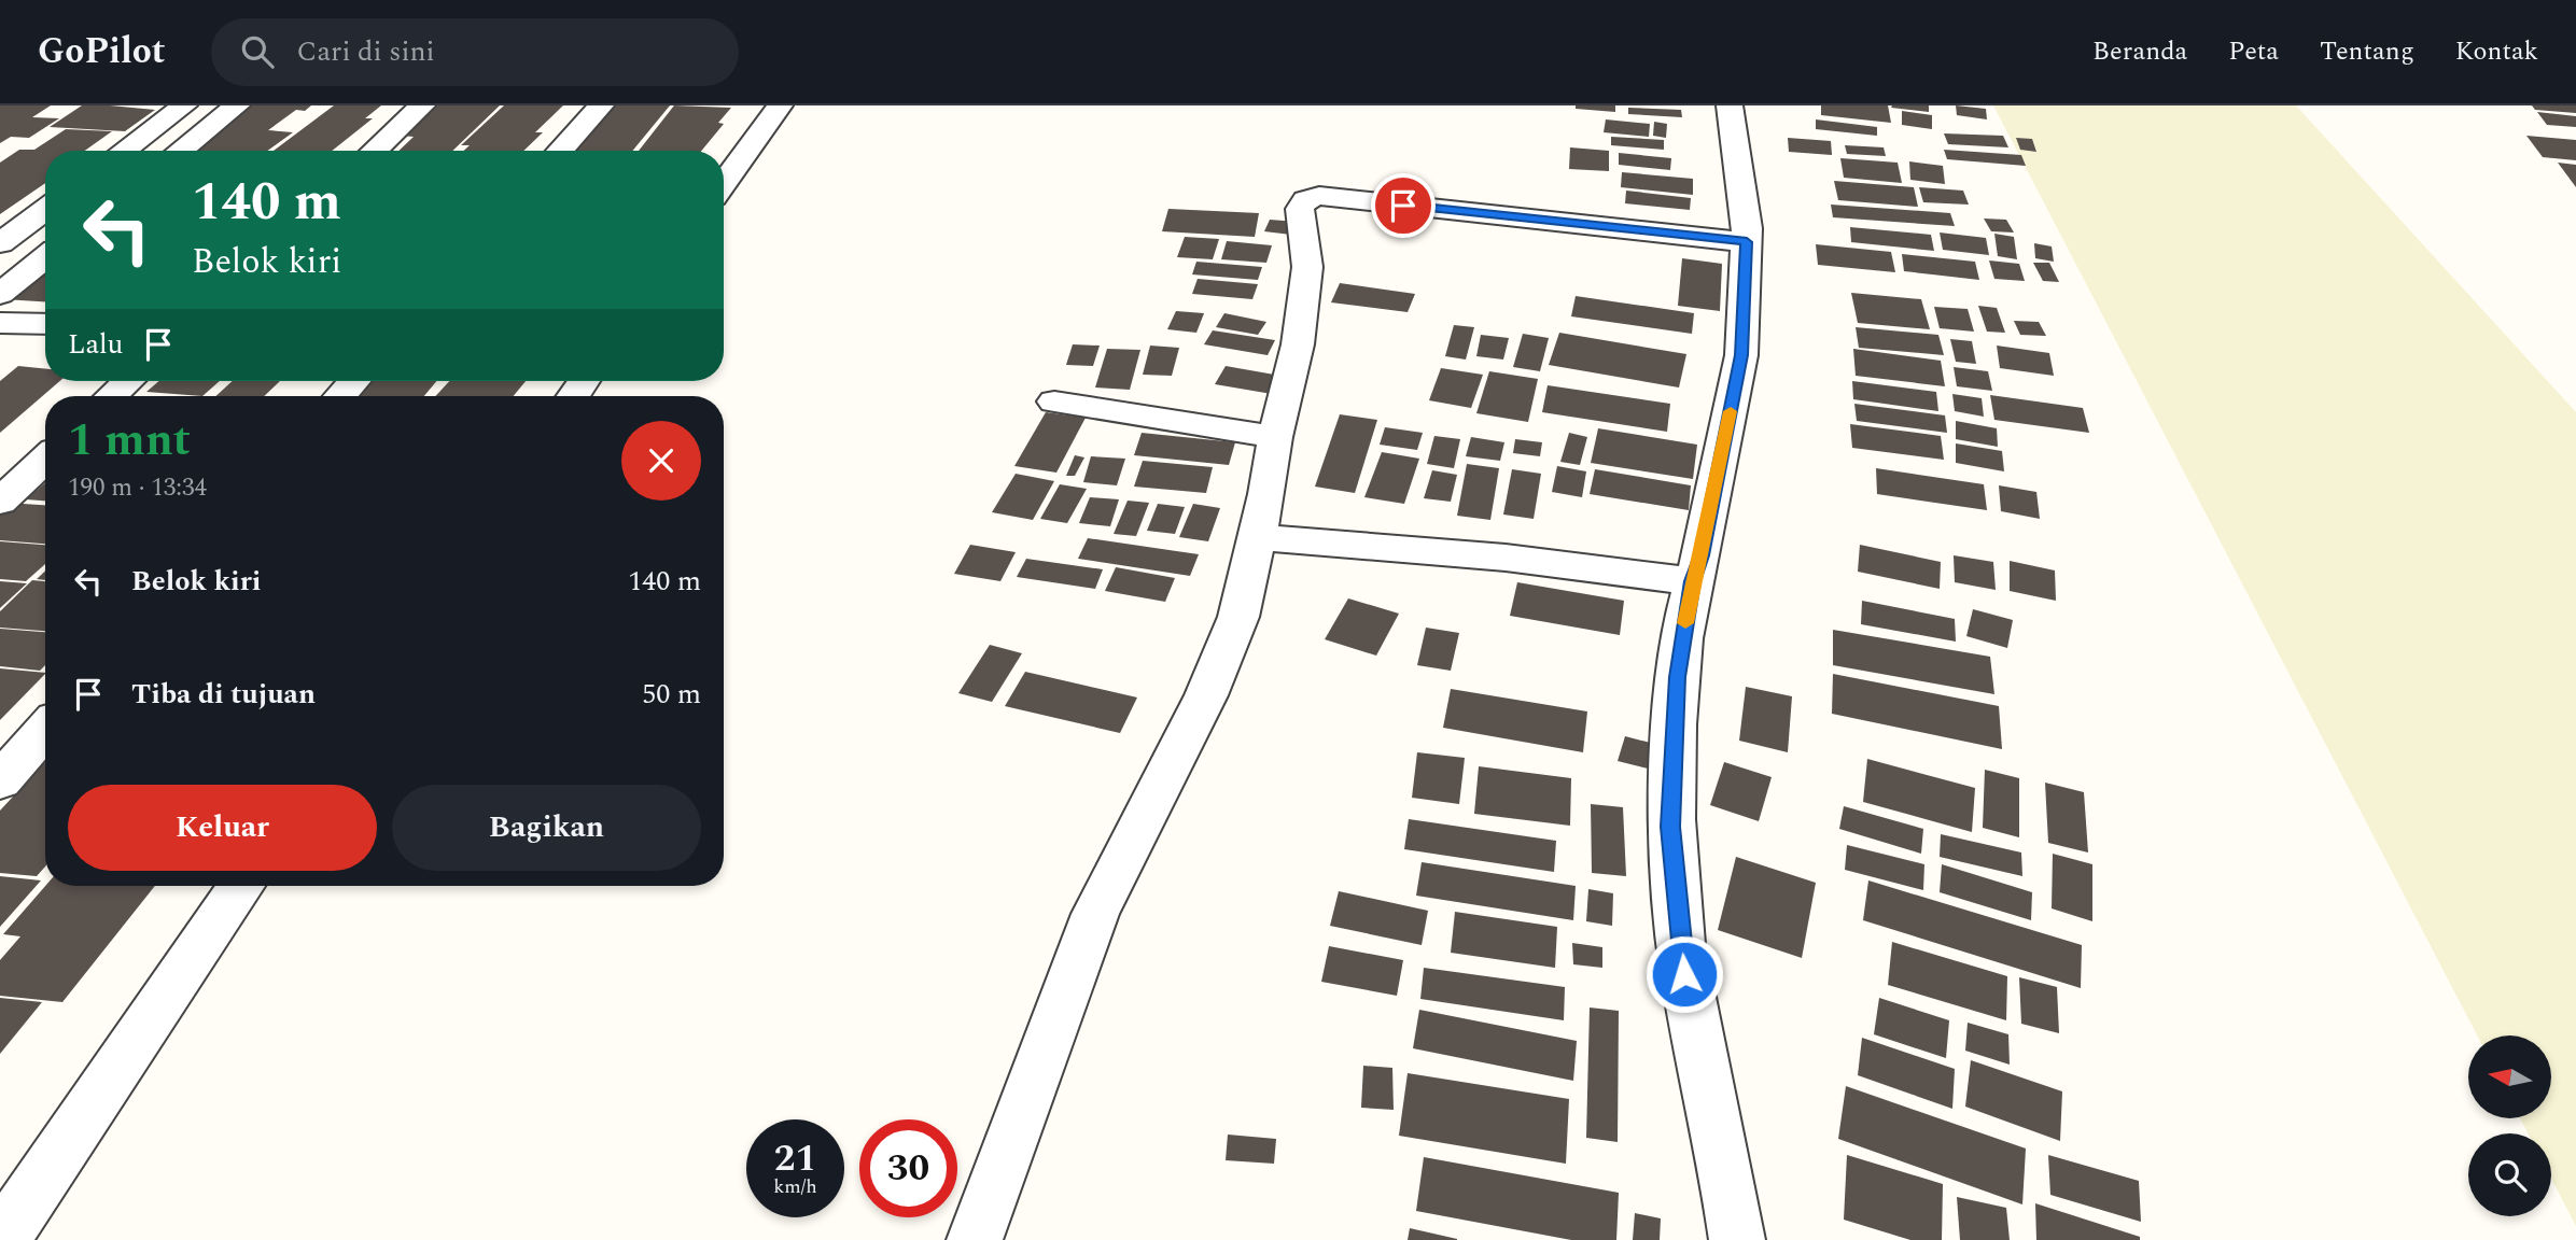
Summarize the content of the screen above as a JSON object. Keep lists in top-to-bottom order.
{
  "north": "left",
  "page": {
    "header": "GoPilot",
    "search": "Cari di sini",
    "nav": [
      "Beranda",
      "Peta",
      "Tentang",
      "Kontak"
    ],
    "turn": ["140 m", "Belok kiri"],
    "then": "Lalu",
    "heading": ["1 mnt", "190 m · 13:34"],
    "list": [
      {
        "name": "Belok kiri",
        "value": "140 m"
      },
      {
        "name": "Tiba di tujuan",
        "value": "50 m"
      }
    ],
    "buttons": ["Keluar", "Bagikan"],
    "speed": "21 km/h",
    "limit": "30"
  }
}
